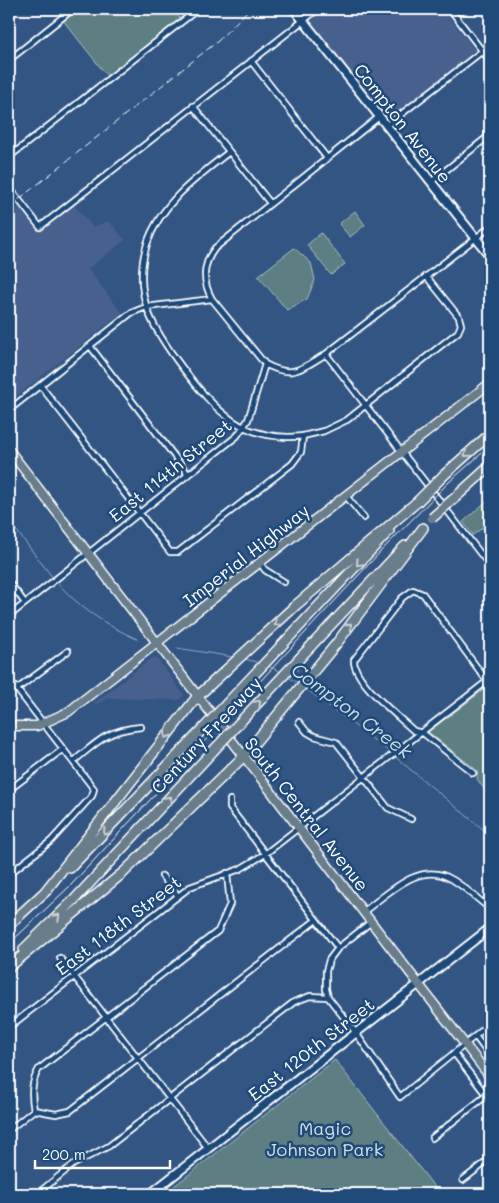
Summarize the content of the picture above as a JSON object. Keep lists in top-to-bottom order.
{
  "streets": {
    "highway": ["Century Freeway"],
    "main road": ["Imperial Highway", "South Central Avenue"],
    "street": [
      "Compton Avenue",
      "East 114th Street",
      "East 118th Street",
      "East 120th Street"
    ]
  },
  "crossings": [
    ["East 114th Street", "South Central Avenue"],
    ["Imperial Highway", "South Central Avenue"],
    ["South Central Avenue", "East 118th Street"],
    ["South Central Avenue", "East 120th Street"]
  ],
  "water": ["Compton Creek"],
  "parks": ["Magic Johnson Park"],
  "scale_bar": "200 m"
}
